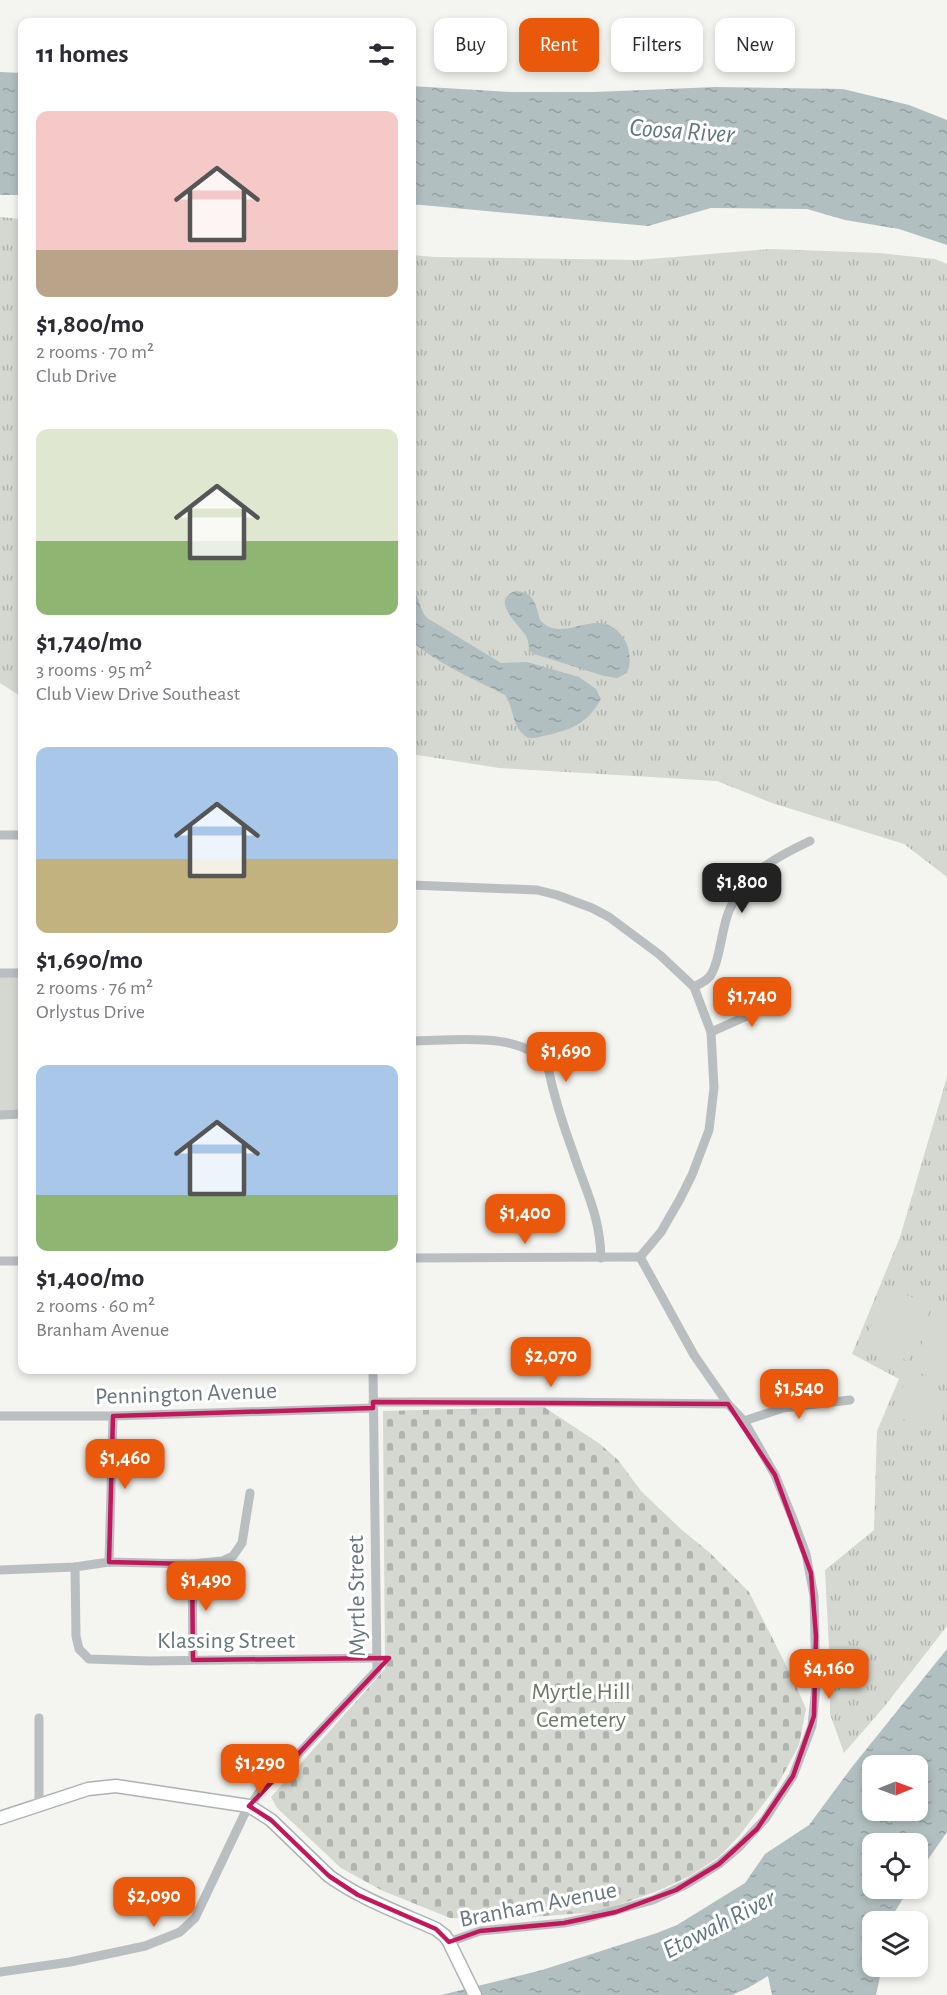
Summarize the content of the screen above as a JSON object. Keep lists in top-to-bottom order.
{
  "streets": {
    "street": [
      "Pennington Avenue",
      "Myrtle Street",
      "Klassing Street",
      "Branham Avenue"
    ]
  },
  "crossings": [
    ["Pennington Avenue", "Myrtle Street"],
    ["Pennington Avenue", "Branham Avenue"],
    ["Myrtle Street", "Klassing Street"]
  ],
  "water": ["Coosa River", "Etowah River"],
  "parks": ["Myrtle Hill Cemetery"],
  "north": "right",
  "page": {
    "chip": [
      "Buy",
      "Rent",
      "Filters",
      "New"
    ],
    "heading": "11 homes",
    "list": [
      {
        "name": "$1,800/mo",
        "note": "2 rooms · 70 m² · Club Drive"
      },
      {
        "name": "$1,740/mo",
        "note": "3 rooms · 95 m² · Club View Drive Southeast"
      },
      {
        "name": "$1,690/mo",
        "note": "2 rooms · 76 m² · Orlystus Drive"
      },
      {
        "name": "$1,400/mo",
        "note": "2 rooms · 60 m² · Branham Avenue"
      }
    ],
    "price": [
      "$1,800",
      "$1,740",
      "$1,690",
      "$1,400",
      "$2,070",
      "$1,540",
      "$1,460",
      "$1,490",
      "$4,160",
      "$1,290",
      "$2,090"
    ]
  }
}
